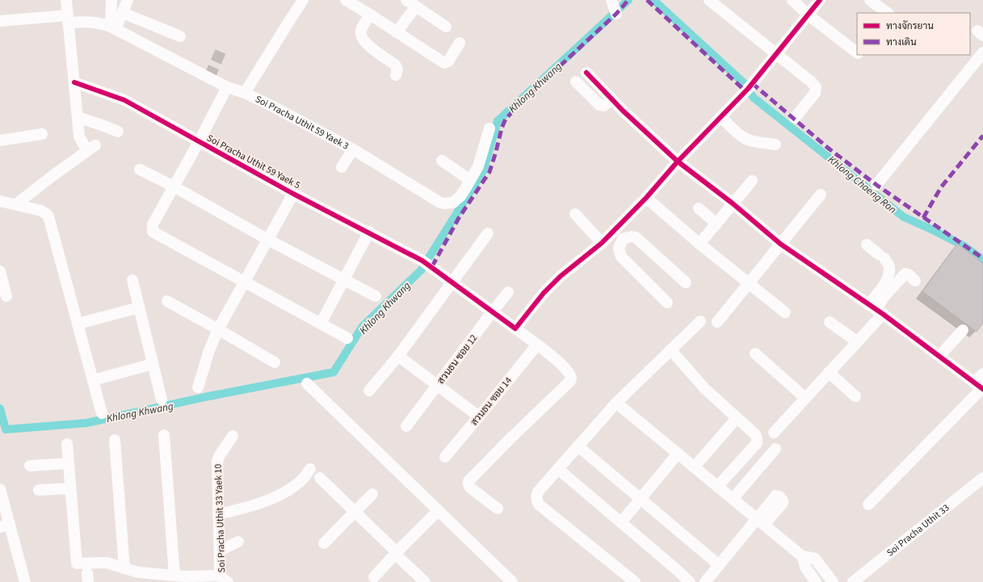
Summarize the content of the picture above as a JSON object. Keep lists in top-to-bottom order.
{
  "streets": {
    "street": [
      "Soi Pracha Uthit 59 Yaek 3",
      "Soi Pracha Uthit 59 Yaek 5",
      "สวนธน ซอย 12",
      "สวนธน ซอย 14",
      "Soi Pracha Uthit 33 Yaek 10",
      "Soi Pracha Uthit 33"
    ]
  },
  "crossings": [
    ["Soi Pracha Uthit 59 Yaek 5", "สวนธน ซอย 12"],
    ["Soi Pracha Uthit 59 Yaek 5", "สวนธน ซอย 14"]
  ],
  "water": ["Khlong Khwang", "Khlong Chaeng Ron"],
  "legend": ["ทางจักรยาน", "ทางเดิน"]
}
